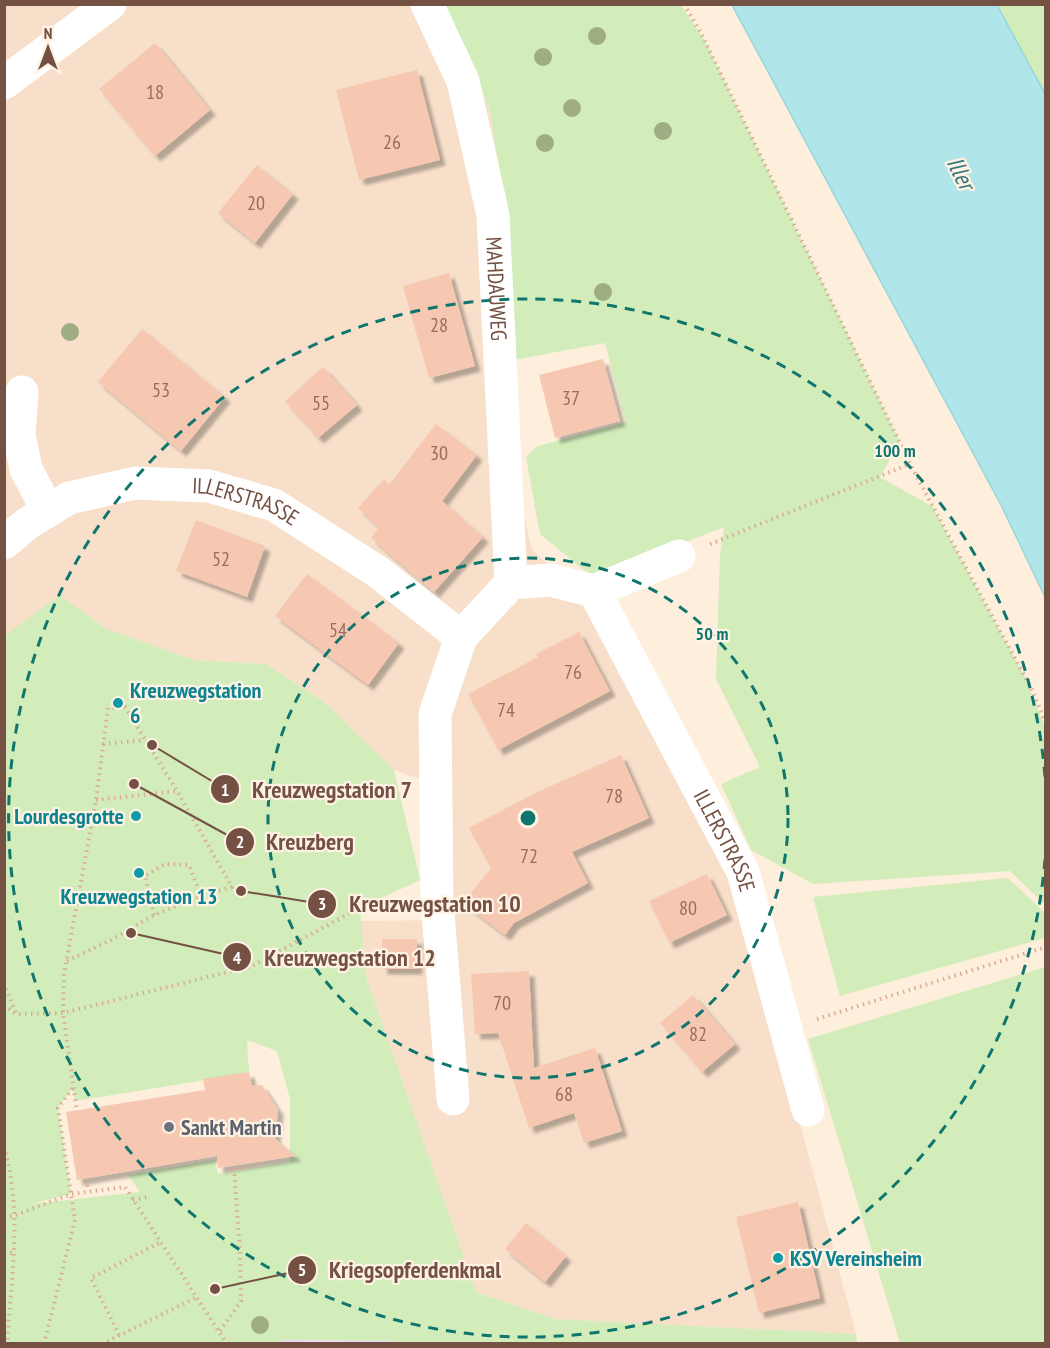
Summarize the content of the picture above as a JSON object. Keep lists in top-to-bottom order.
{
  "streets": {
    "street": ["MAHDAUWEG", "ILLERSTRASSE"]
  },
  "water": ["Iller"],
  "places": [
    "Kreuzwegstation 6",
    "Kreuzwegstation 7",
    "Kreuzberg",
    "Lourdesgrotte",
    "Kreuzwegstation 13",
    "Kreuzwegstation 10",
    "Kreuzwegstation 12",
    "Sankt Martin",
    "KSV Vereinsheim",
    "Kriegsopferdenkmal"
  ],
  "house_numbers": [
    "18",
    "26",
    "20",
    "28",
    "53",
    "37",
    "55",
    "30",
    "52",
    "54",
    "76",
    "74",
    "78",
    "72",
    "80",
    "70",
    "82",
    "68"
  ],
  "north": "top",
  "rings": ["100 m", "50 m"]
}
